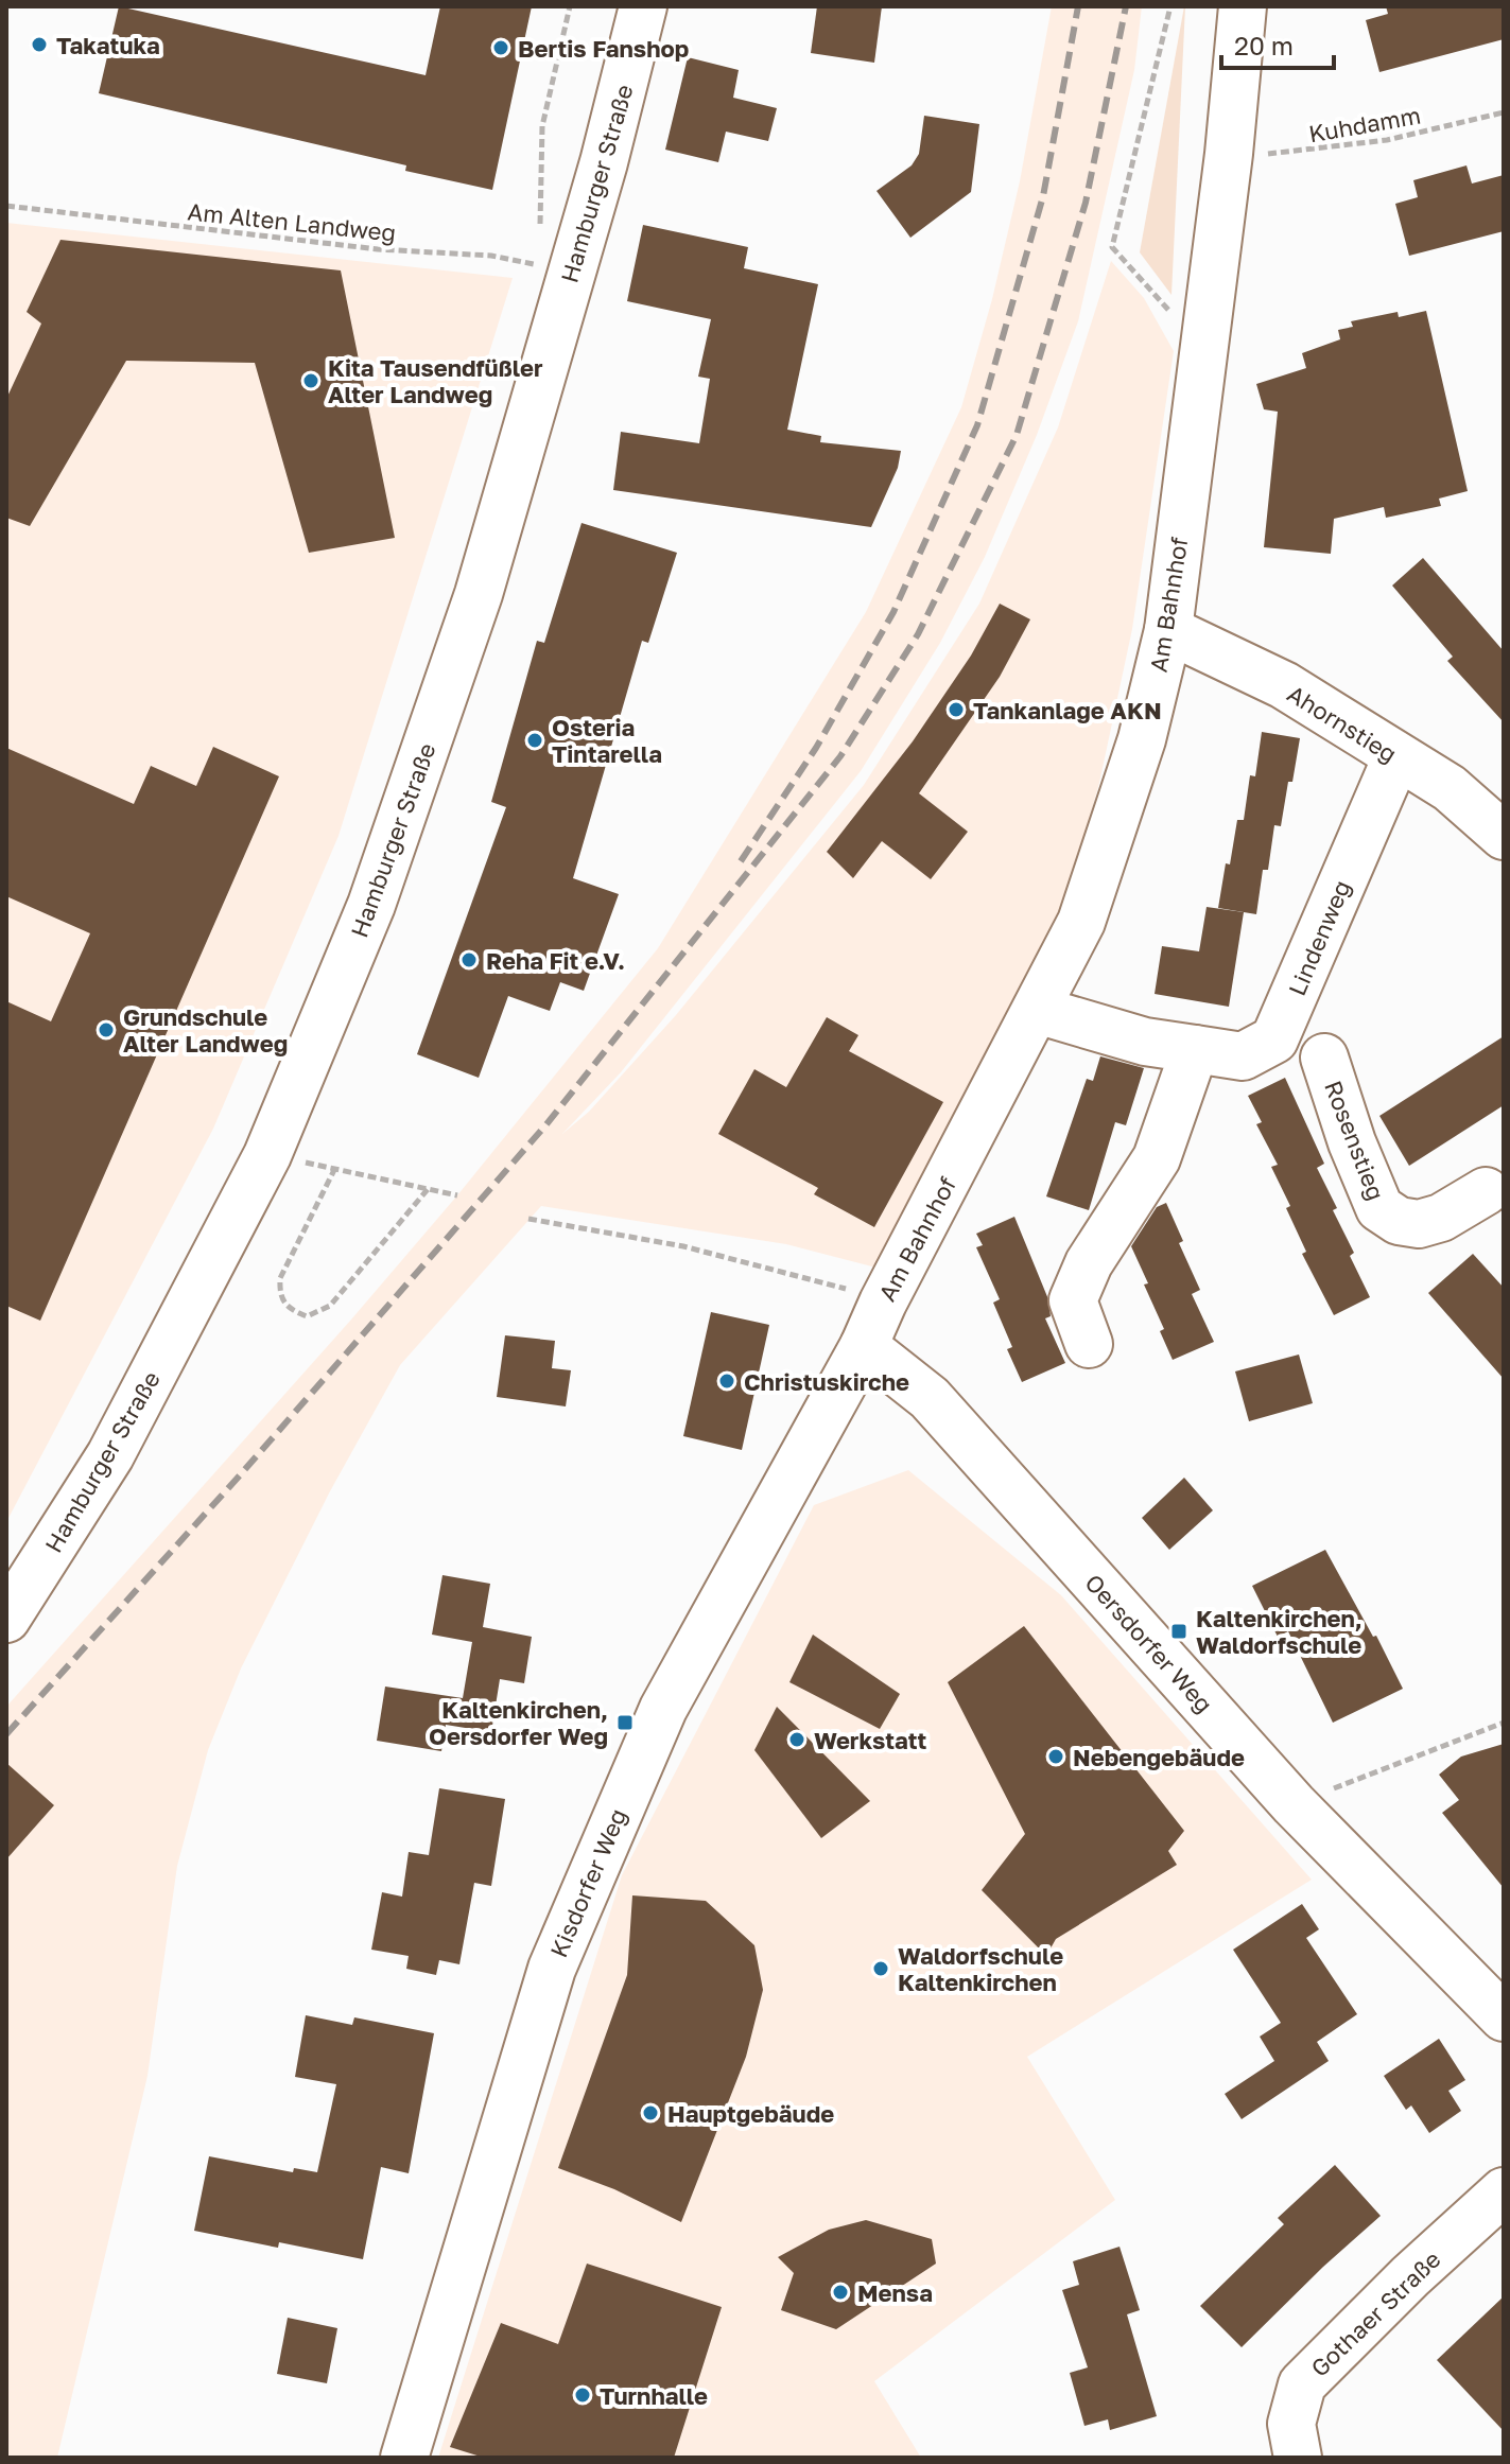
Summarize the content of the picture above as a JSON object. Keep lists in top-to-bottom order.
{
  "streets": {
    "street": [
      "Hamburger Straße",
      "Am Bahnhof",
      "Ahornstieg",
      "Lindenweg",
      "Rosenstieg",
      "Oersdorfer Weg",
      "Kisdorfer Weg",
      "Gothaer Straße"
    ],
    "path": ["Kuhdamm", "Am Alten Landweg"]
  },
  "crossings": [
    ["Kuhdamm", "Am Bahnhof"],
    ["Am Bahnhof", "Ahornstieg"],
    ["Am Bahnhof", "Lindenweg"],
    ["Am Bahnhof", "Oersdorfer Weg"],
    ["Am Bahnhof", "Kisdorfer Weg"],
    ["Ahornstieg", "Lindenweg"],
    ["Oersdorfer Weg", "Kisdorfer Weg"]
  ],
  "places": {
    "other": [
      "Takatuka",
      "Bertis Fanshop",
      "Kita Tausendfüßler Alter Landweg",
      "Tankanlage AKN",
      "Osteria Tintarella",
      "Reha Fit e.V.",
      "Grundschule Alter Landweg",
      "Christuskirche",
      "Werkstatt",
      "Nebengebäude",
      "Waldorfschule Kaltenkirchen",
      "Hauptgebäude",
      "Mensa",
      "Turnhalle"
    ],
    "transit": ["Kaltenkirchen, Waldorfschule", "Kaltenkirchen, Oersdorfer Weg"]
  },
  "scale_bar": "20 m"
}
